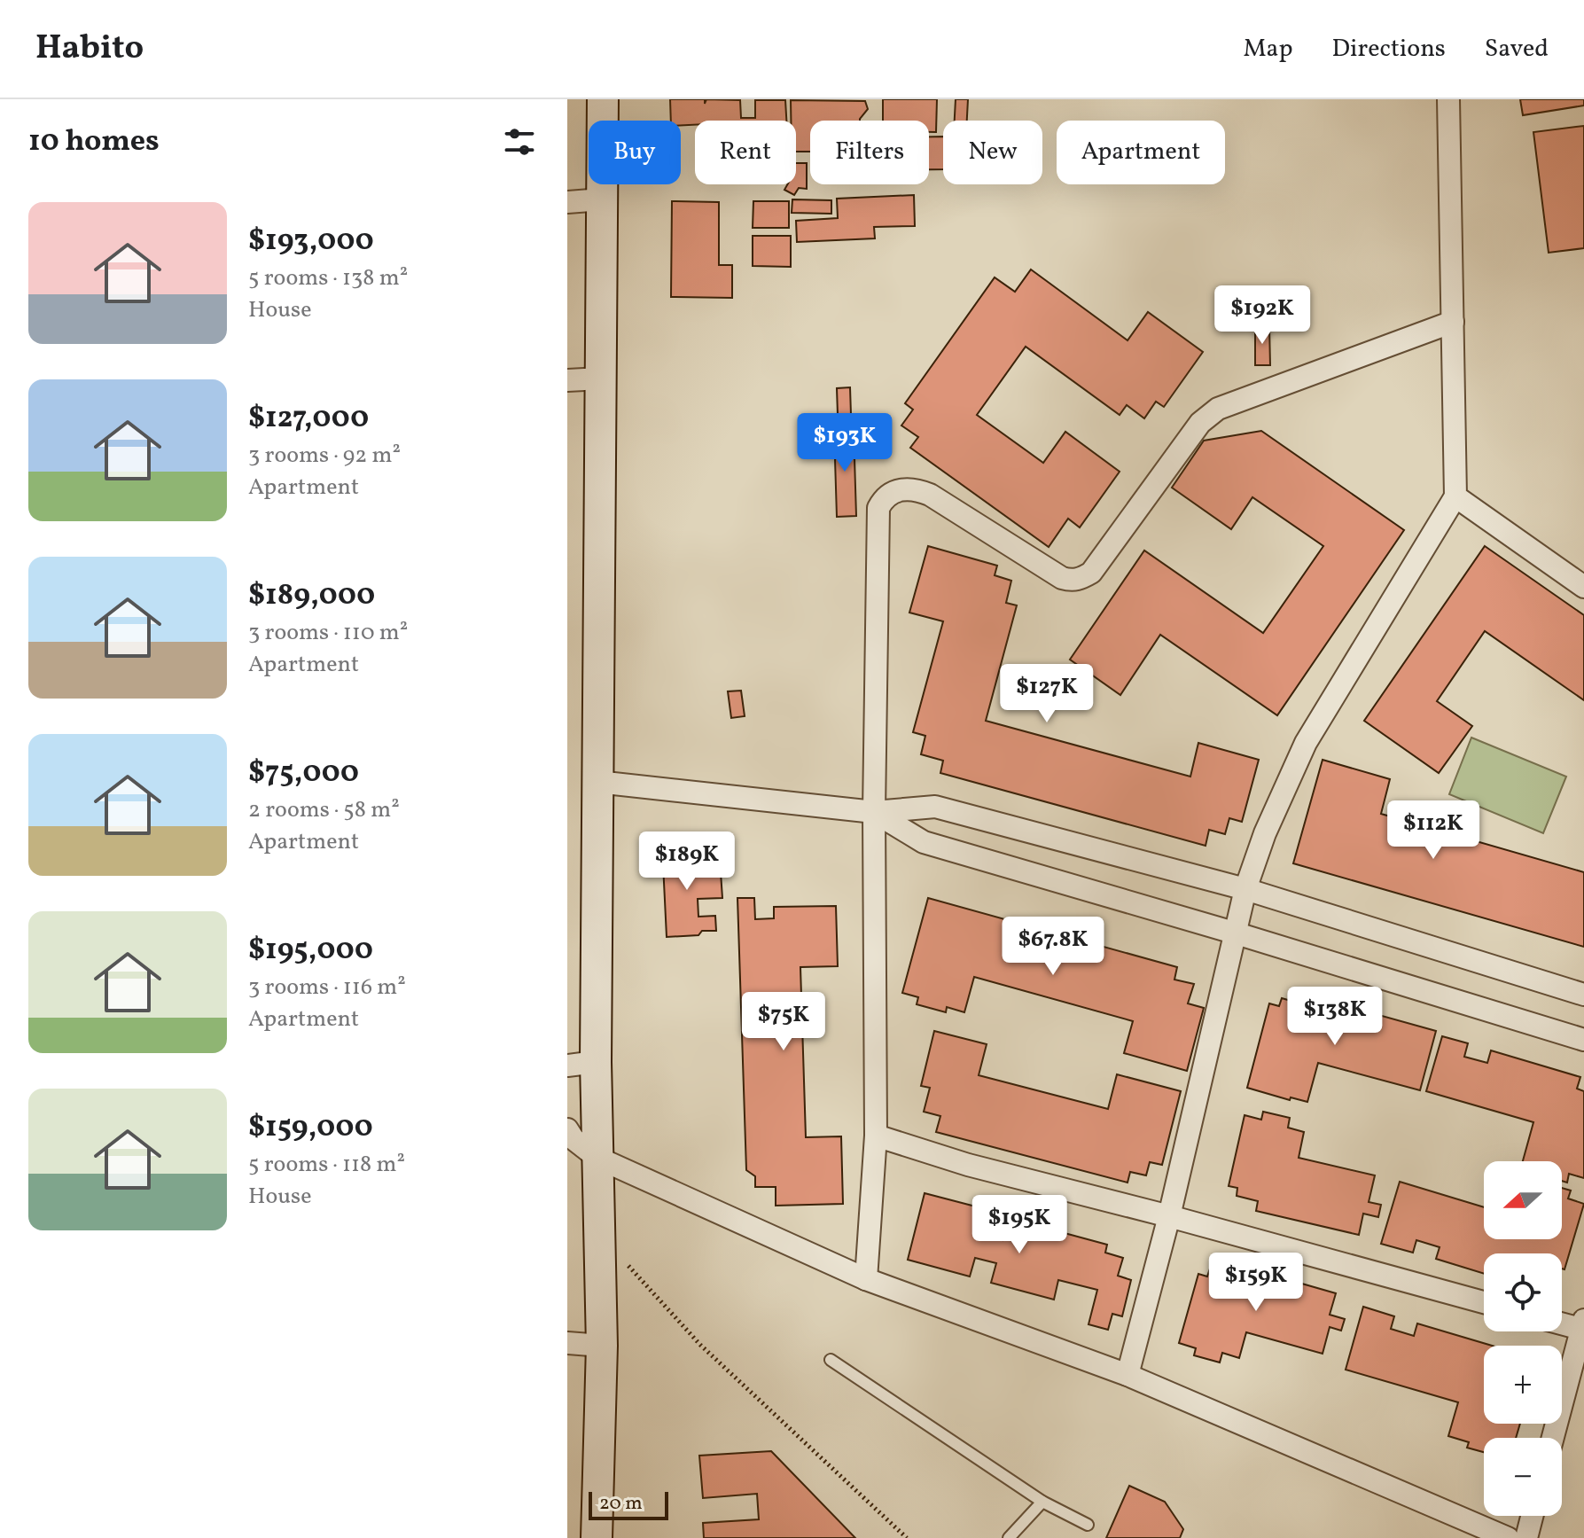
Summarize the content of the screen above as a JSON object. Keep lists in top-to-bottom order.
{
  "scale_bar": "20 m",
  "north": "left",
  "page": {
    "header": "Habito",
    "nav": ["Map", "Directions", "Saved"],
    "heading": "10 homes",
    "chip": [
      "Buy",
      "Rent",
      "Filters",
      "New",
      "Apartment"
    ],
    "list": [
      {
        "name": "$193,000",
        "note": "5 rooms · 138 m² · House"
      },
      {
        "name": "$127,000",
        "note": "3 rooms · 92 m² · Apartment"
      },
      {
        "name": "$189,000",
        "note": "3 rooms · 110 m² · Apartment"
      },
      {
        "name": "$75,000",
        "note": "2 rooms · 58 m² · Apartment"
      },
      {
        "name": "$195,000",
        "note": "3 rooms · 116 m² · Apartment"
      },
      {
        "name": "$159,000",
        "note": "5 rooms · 118 m² · House"
      }
    ],
    "price": [
      "$192K",
      "$193K",
      "$127K",
      "$112K",
      "$189K",
      "$67.8K",
      "$138K",
      "$75K",
      "$195K",
      "$159K"
    ],
    "map_buttons": ["+", "−"],
    "scale": "20 m"
  }
}
